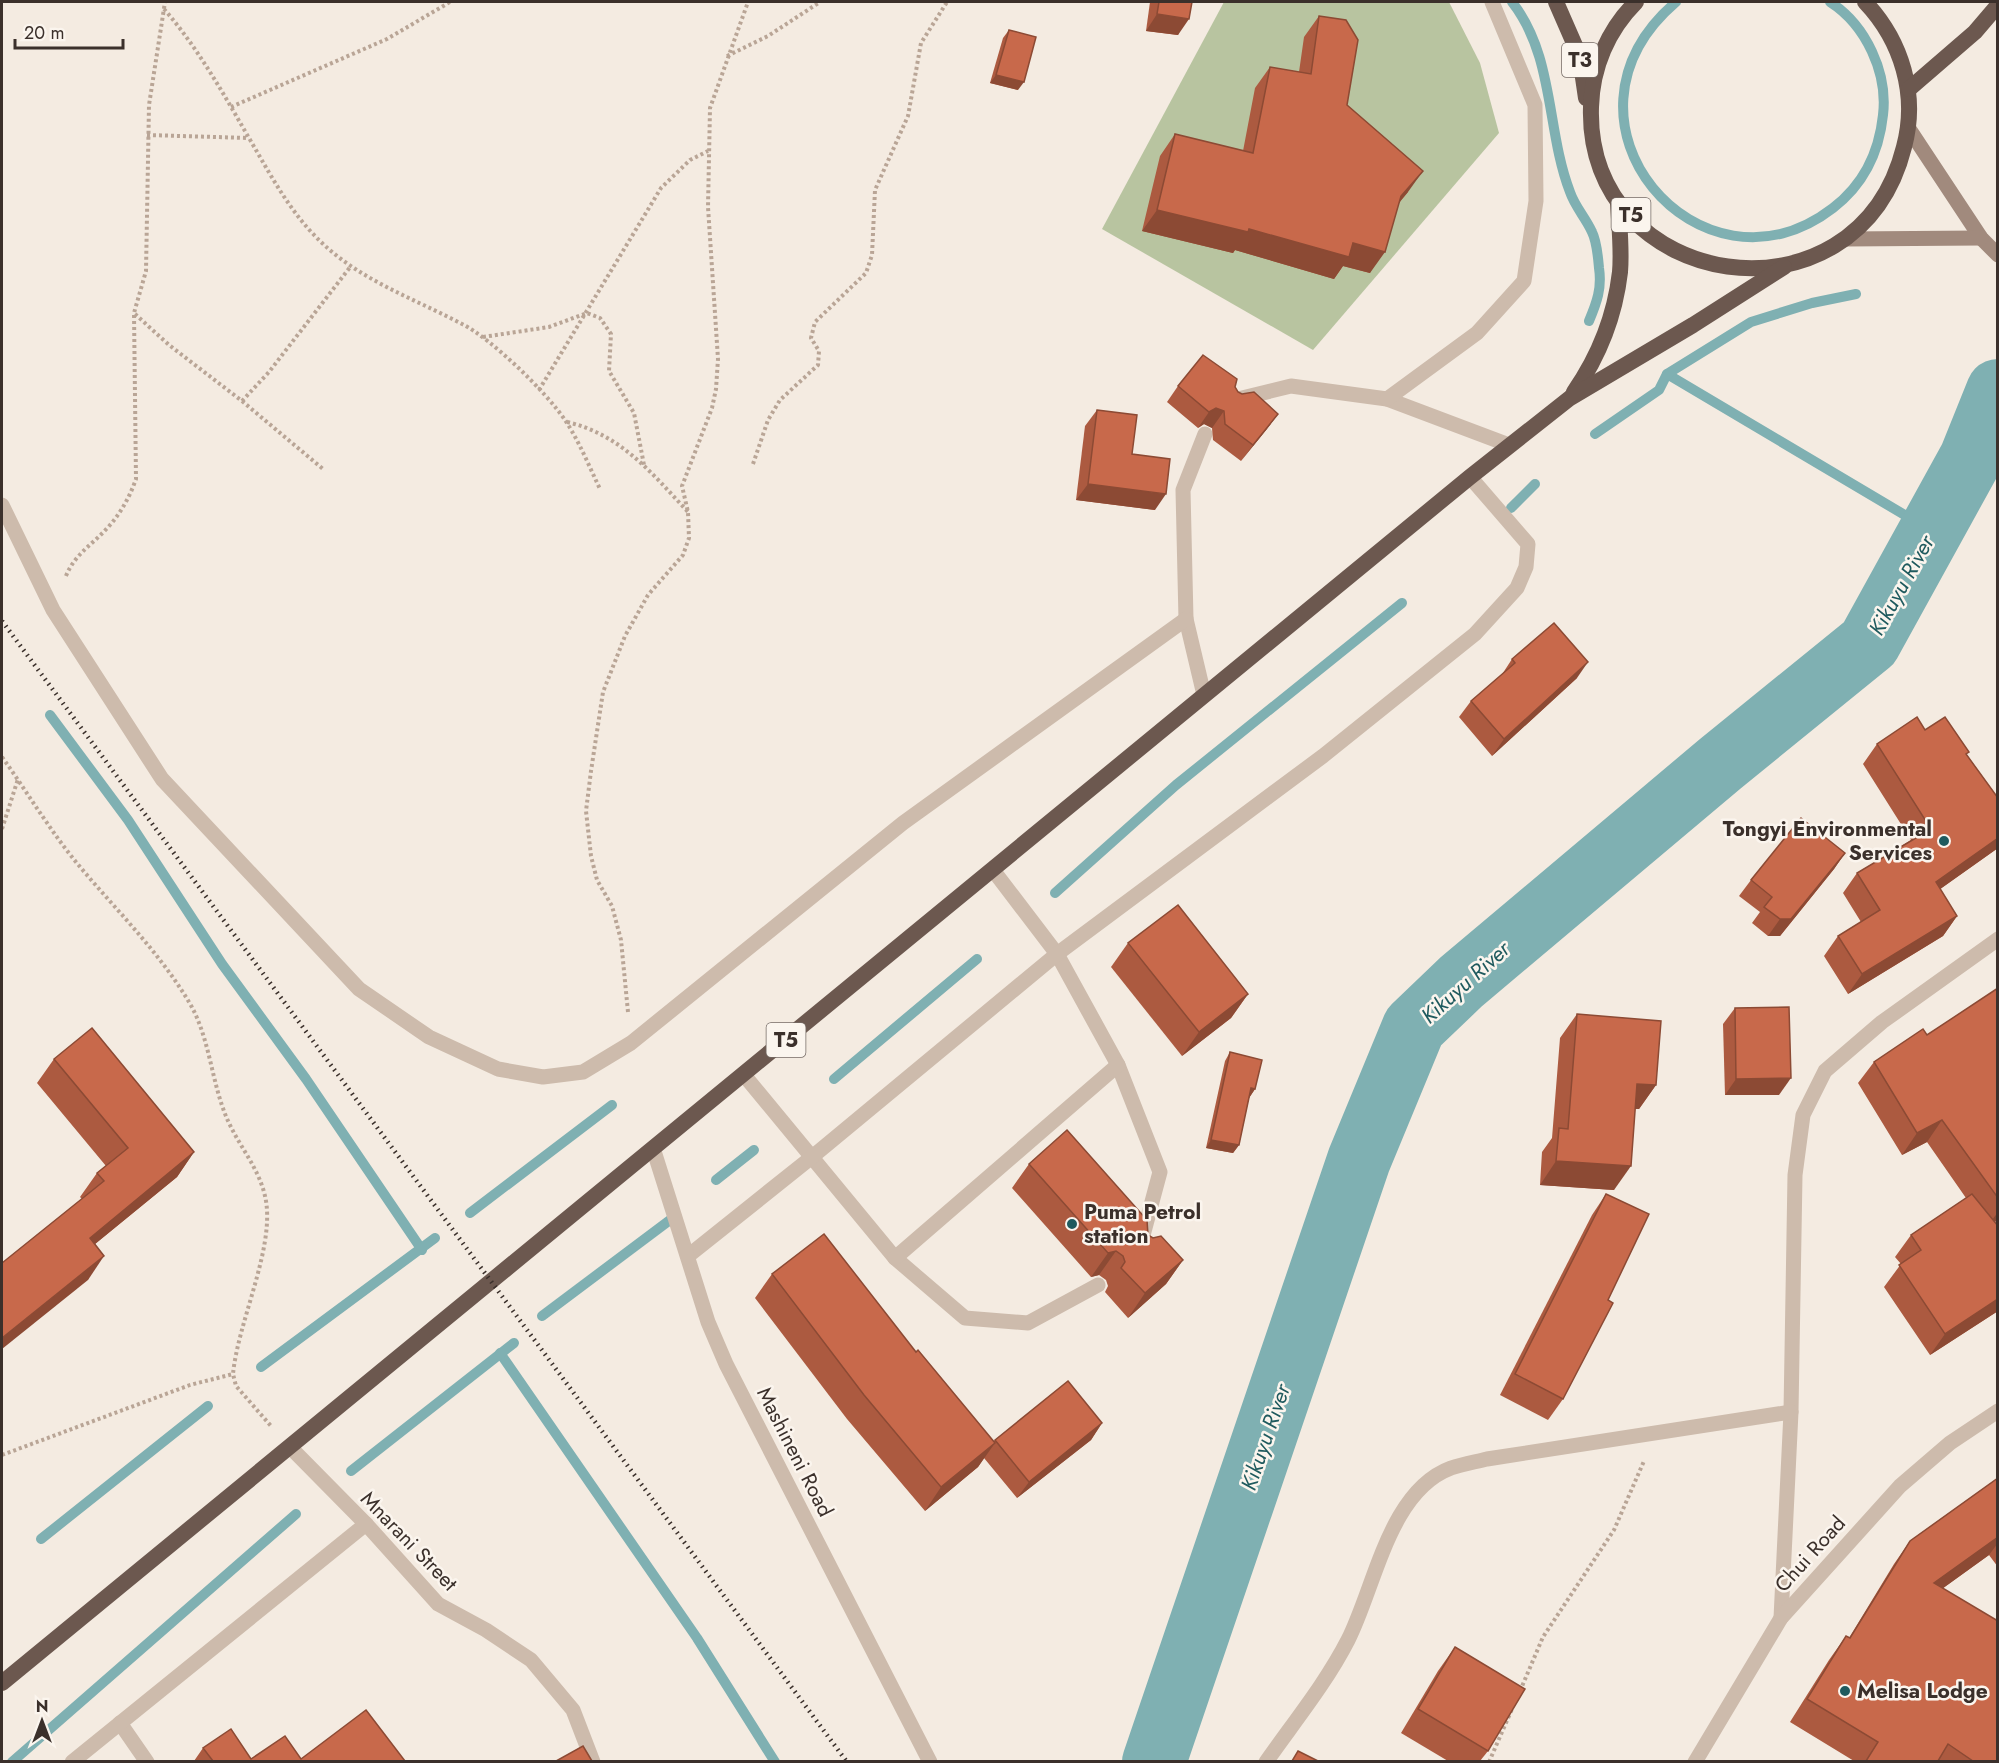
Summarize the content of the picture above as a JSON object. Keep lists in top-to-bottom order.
{
  "streets": {
    "highway": ["T3", "T5"],
    "street": ["Mashineni Road", "Mnarani Street", "Chui Road"]
  },
  "crossings": [
    ["T3", "T5"],
    ["T5", "Mashineni Road"],
    ["T5", "Mnarani Street"]
  ],
  "water": ["Kikuyu River"],
  "places": ["Tongyi Environmental Services", "Puma Petrol station", "Melisa Lodge"],
  "scale_bar": "20 m",
  "north": "top"
}
